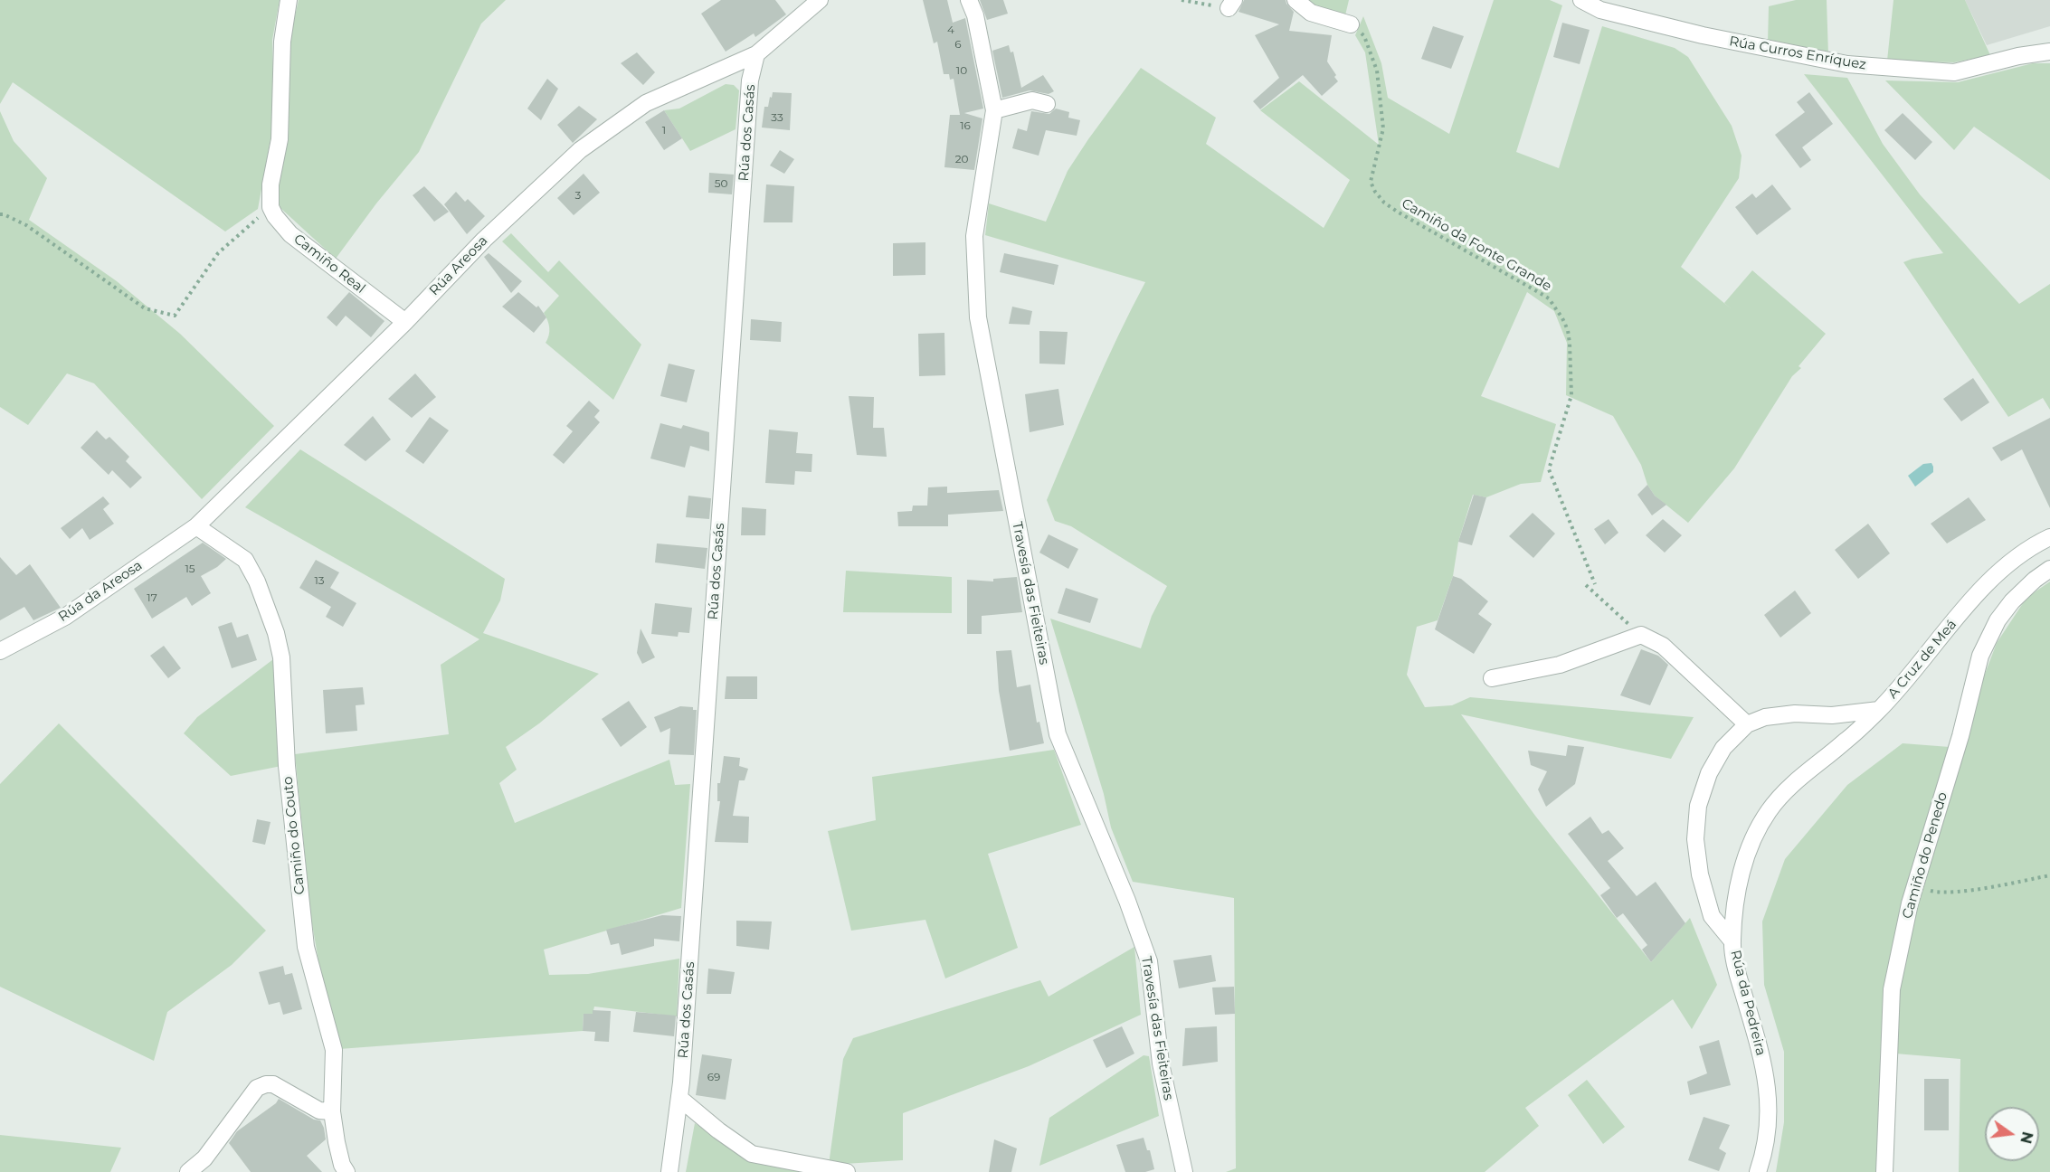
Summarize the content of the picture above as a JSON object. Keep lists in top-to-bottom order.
{
  "streets": {
    "street": [
      "Rúa Curros Enríquez",
      "Rúa dos Casás",
      "Camiño Real",
      "Rúa Areosa",
      "Rúa da Areosa",
      "Travesía das Fieiteiras",
      "A Cruz de Meá",
      "Camiño do Couto",
      "Camiño do Penedo",
      "Rúa da Pedreira"
    ],
    "path": ["Camiño da Fonte Grande"]
  },
  "crossings": [
    ["Rúa dos Casás", "Rúa Areosa"],
    ["Camiño Real", "Rúa Areosa"],
    ["Rúa Areosa", "Rúa da Areosa"],
    ["Rúa Areosa", "Camiño do Couto"],
    ["Rúa da Areosa", "Camiño do Couto"],
    ["A Cruz de Meá", "Rúa da Pedreira"]
  ],
  "house_numbers": [
    "4",
    "6",
    "10",
    "33",
    "16",
    "1",
    "20",
    "50",
    "3",
    "15",
    "13",
    "17",
    "69"
  ],
  "north": "right"
}
